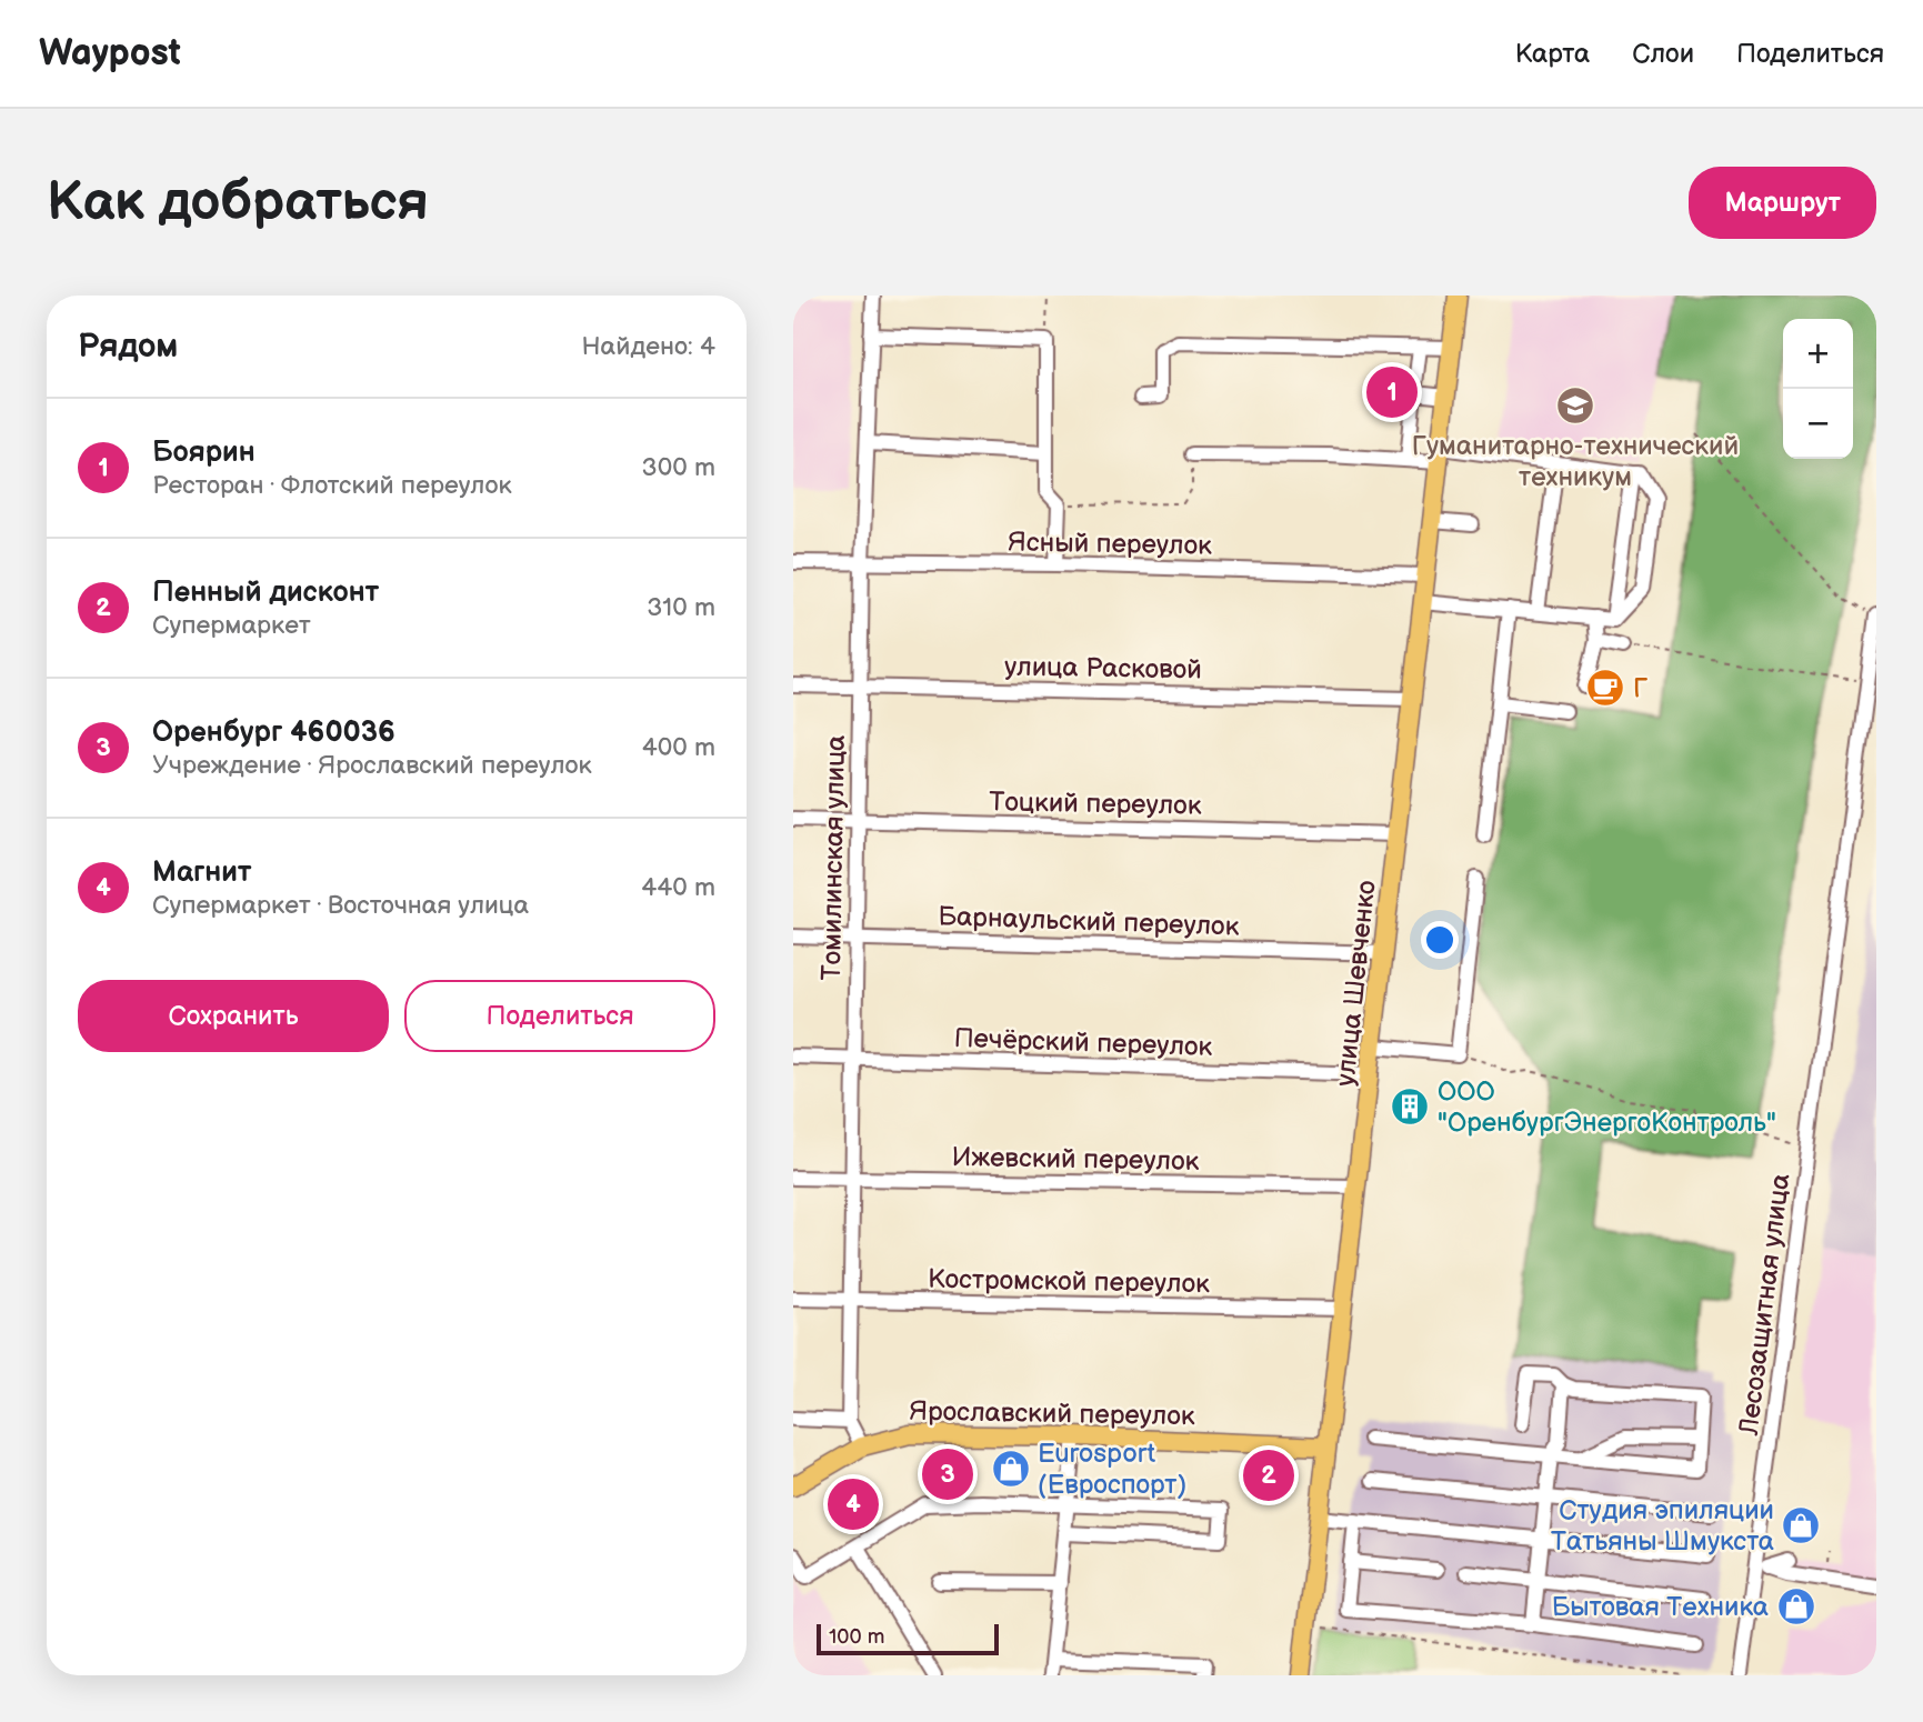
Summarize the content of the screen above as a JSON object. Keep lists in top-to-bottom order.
{
  "streets": {
    "main road": ["улица Шевченко", "Ярославский переулок"],
    "street": [
      "Ясный переулок",
      "улица Расковой",
      "Тоцкий переулок",
      "Томилинская улица",
      "Барнаульский переулок",
      "Печёрский переулок",
      "Ижевский переулок",
      "Костромской переулок",
      "Лесозащитная улица"
    ]
  },
  "crossings": [
    ["Ясный переулок", "Томилинская улица"],
    ["Ясный переулок", "улица Шевченко"],
    ["улица Расковой", "Томилинская улица"],
    ["улица Расковой", "улица Шевченко"],
    ["Тоцкий переулок", "Томилинская улица"],
    ["Тоцкий переулок", "улица Шевченко"],
    ["Томилинская улица", "Барнаульский переулок"],
    ["Томилинская улица", "Печёрский переулок"],
    ["Томилинская улица", "Ижевский переулок"],
    ["Томилинская улица", "Костромской переулок"],
    ["Барнаульский переулок", "улица Шевченко"],
    ["улица Шевченко", "Печёрский переулок"],
    ["улица Шевченко", "Ижевский переулок"],
    ["улица Шевченко", "Костромской переулок"],
    ["улица Шевченко", "Ярославский переулок"]
  ],
  "places": {
    "school or university": ["Гуманитарно-технический техникум"],
    "cafe": ["Г"],
    "building": ["ООО \"ОренбургЭнергоКонтроль\""],
    "shop": ["Eurosport (Евроспорт)", "Студия эпиляции Татьяны Шмукста", "Бытовая Техника"]
  },
  "scale_bar": "100 m",
  "page": {
    "header": "Waypost",
    "nav": ["Карта", "Слои", "Поделиться"],
    "buttons": [
      "Маршрут",
      ["Сохранить", "Поделиться"]
    ],
    "title": "Как добраться",
    "heading": ["Рядом", "Найдено: 4"],
    "map_buttons": ["+", "−"],
    "pins": [
      "1",
      "3",
      "2",
      "4"
    ],
    "list": [
      {
        "mark": "1",
        "name": "Боярин",
        "note": "Ресторан · Флотский переулок",
        "value": "300 m"
      },
      {
        "mark": "2",
        "name": "Пенный дисконт",
        "note": "Супермаркет",
        "value": "310 m"
      },
      {
        "mark": "3",
        "name": "Оренбург 460036",
        "note": "Учреждение · Ярославский переулок",
        "value": "400 m"
      },
      {
        "mark": "4",
        "name": "Магнит",
        "note": "Супермаркет · Восточная улица",
        "value": "440 m"
      }
    ],
    "scale": "100 m"
  }
}
